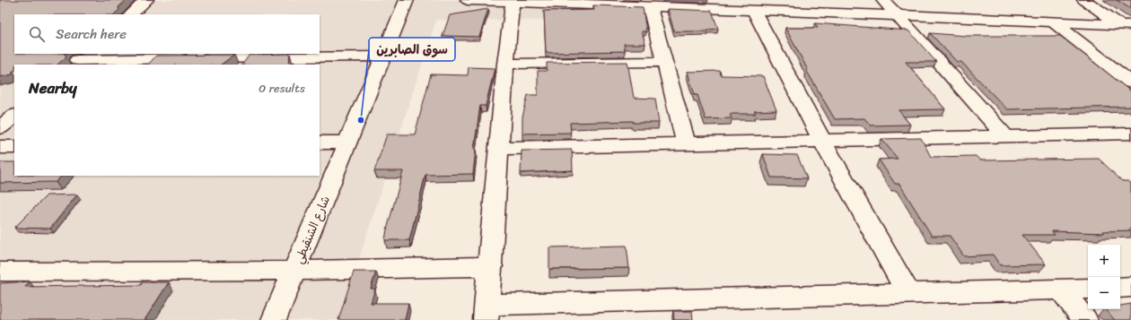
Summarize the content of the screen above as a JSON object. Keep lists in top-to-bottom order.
{
  "streets": {
    "street": ["شارع الشنقيطي"]
  },
  "places": ["سوق الصابرين"],
  "page": {
    "search": "Search here",
    "heading": ["Nearby", "0 results"],
    "map_buttons": ["+", "−"]
  }
}
